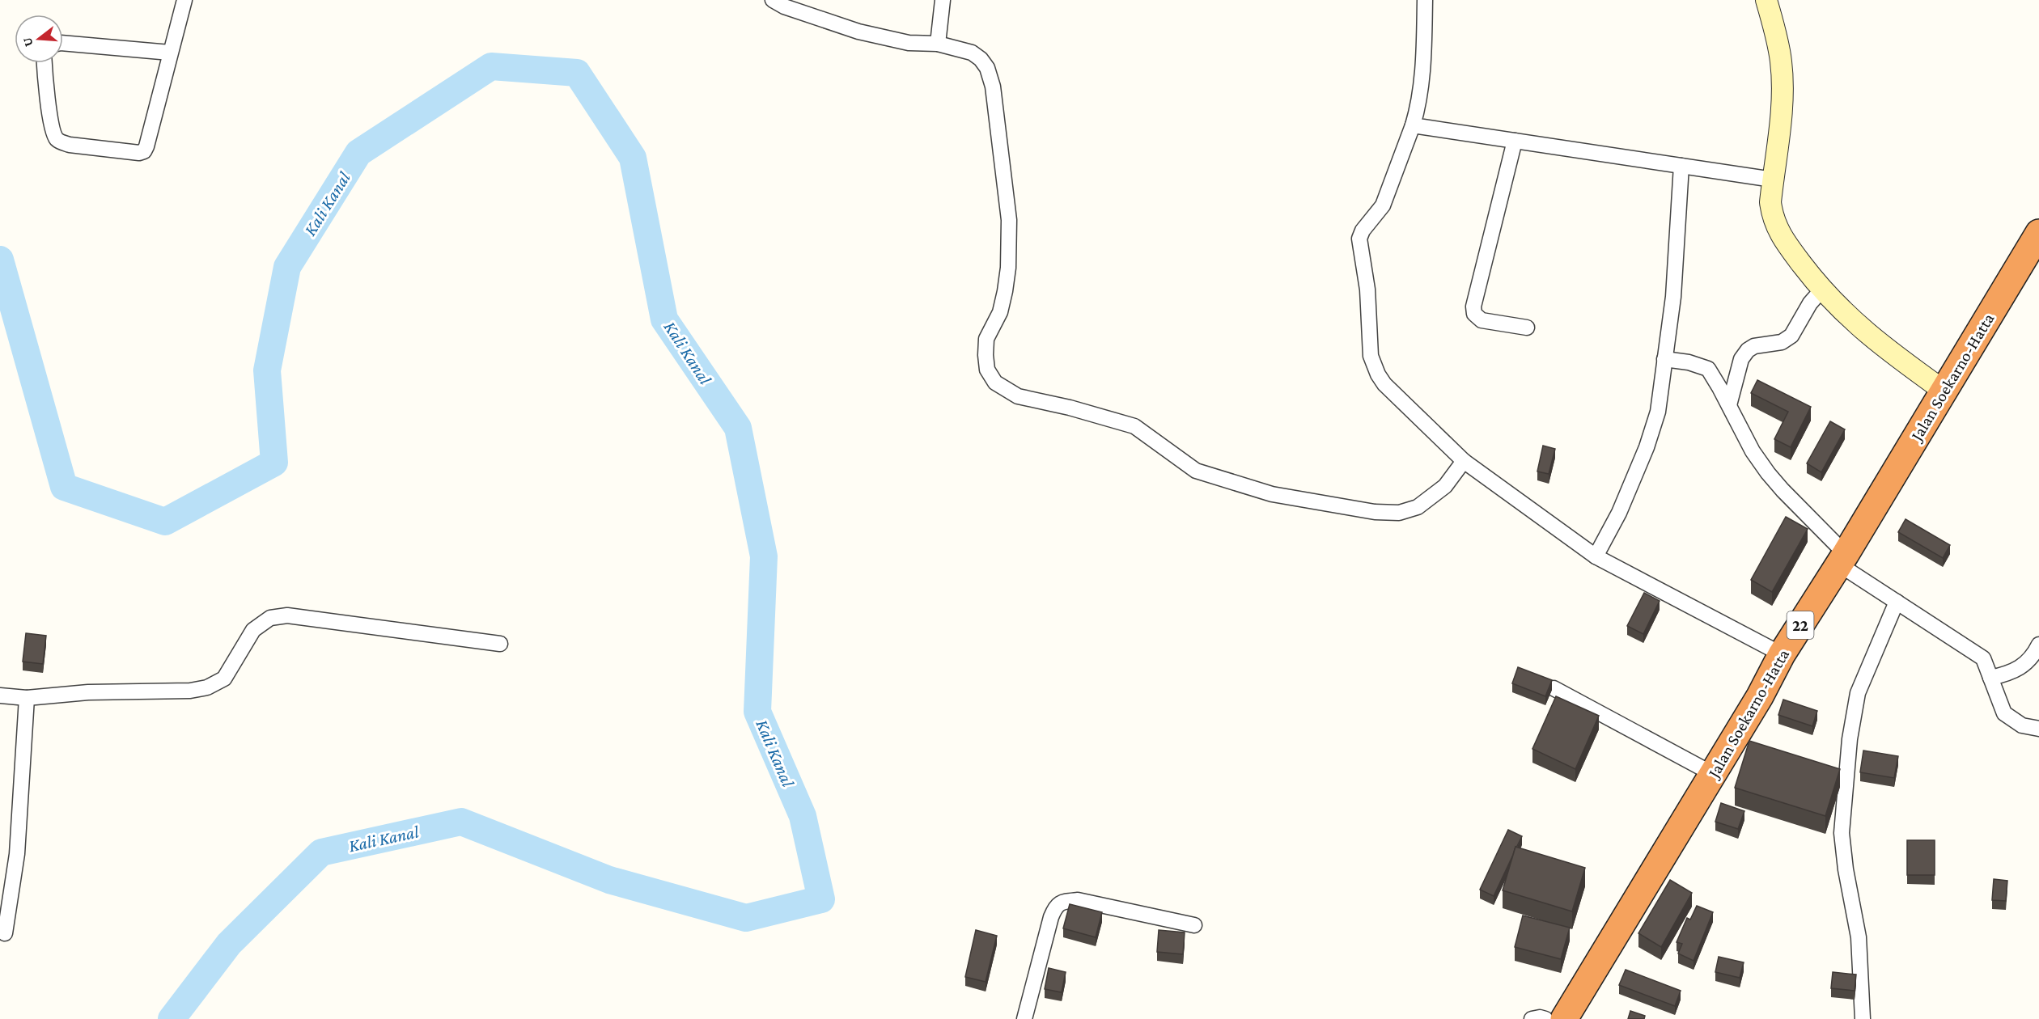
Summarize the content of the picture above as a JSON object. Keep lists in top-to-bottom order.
{
  "streets": {
    "highway": ["Jalan Soekarno-Hatta", "22"]
  },
  "water": ["Kali Kanal"],
  "north": "left"
}
